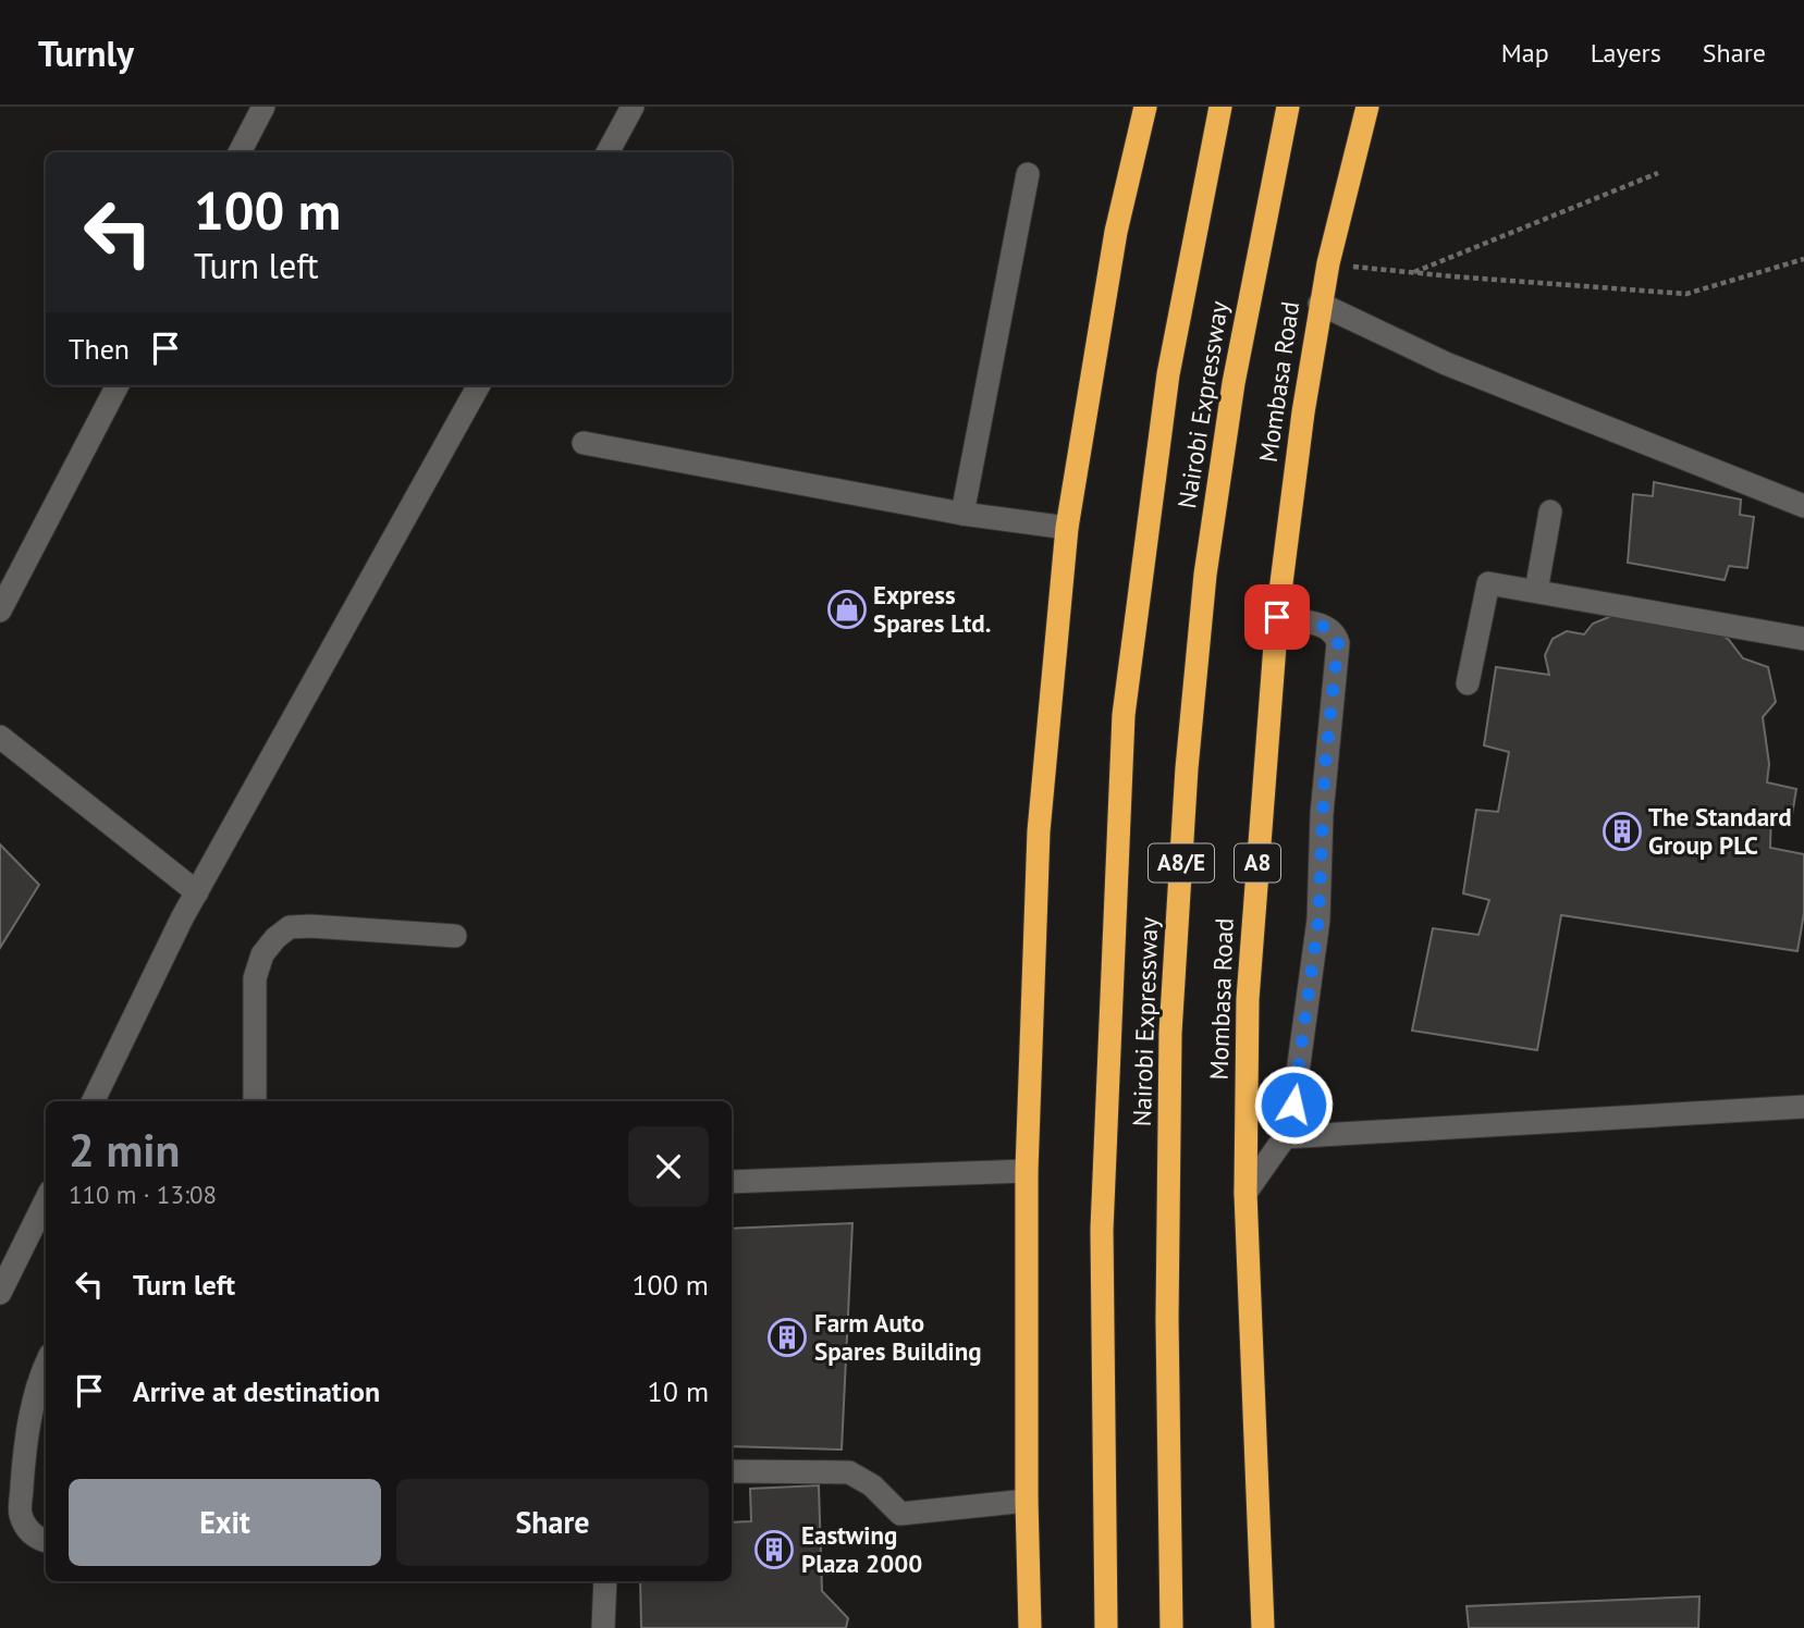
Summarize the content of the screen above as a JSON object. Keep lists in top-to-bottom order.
{
  "streets": {
    "highway": [
      "Mombasa Road",
      "Nairobi Expressway",
      "A8/E",
      "A8"
    ]
  },
  "places": {
    "shop": ["Express Spares Ltd."],
    "building": ["The Standard Group PLC", "Farm Auto Spares Building", "Eastwing Plaza 2000"]
  },
  "page": {
    "header": "Turnly",
    "nav": ["Map", "Layers", "Share"],
    "turn": ["100 m", "Turn left"],
    "then": "Then",
    "heading": ["2 min", "110 m · 13:08"],
    "list": [
      {
        "name": "Turn left",
        "value": "100 m"
      },
      {
        "name": "Arrive at destination",
        "value": "10 m"
      }
    ],
    "buttons": ["Exit", "Share"]
  }
}
